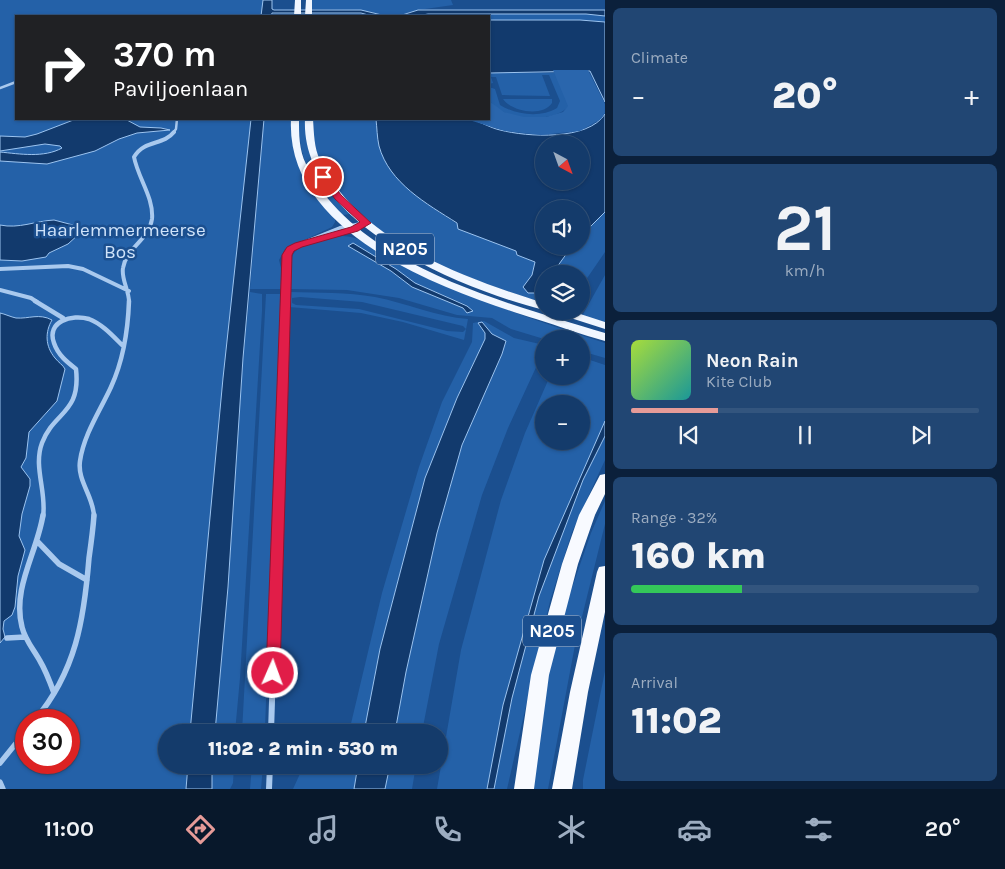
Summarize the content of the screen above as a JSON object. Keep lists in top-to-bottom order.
{
  "streets": {
    "highway": ["N205"]
  },
  "parks": ["Haarlemmermeerse Bos"],
  "north": "bottom right",
  "page": {
    "tile": [
      "Climate",
      ["21", "km/h"],
      ["Range · 32%", "160 km"],
      ["Arrival", "11:02"]
    ],
    "turn": ["370 m", "Paviljoenlaan"],
    "heat": ["−", "20°", "+"],
    "map_buttons": ["+", "−"],
    "song": ["Neon Rain", "Kite Club"],
    "limit": "30",
    "trip": "11:02 · 2 min · 530 m",
    "tabs": ["11:00", "20°"]
  }
}
